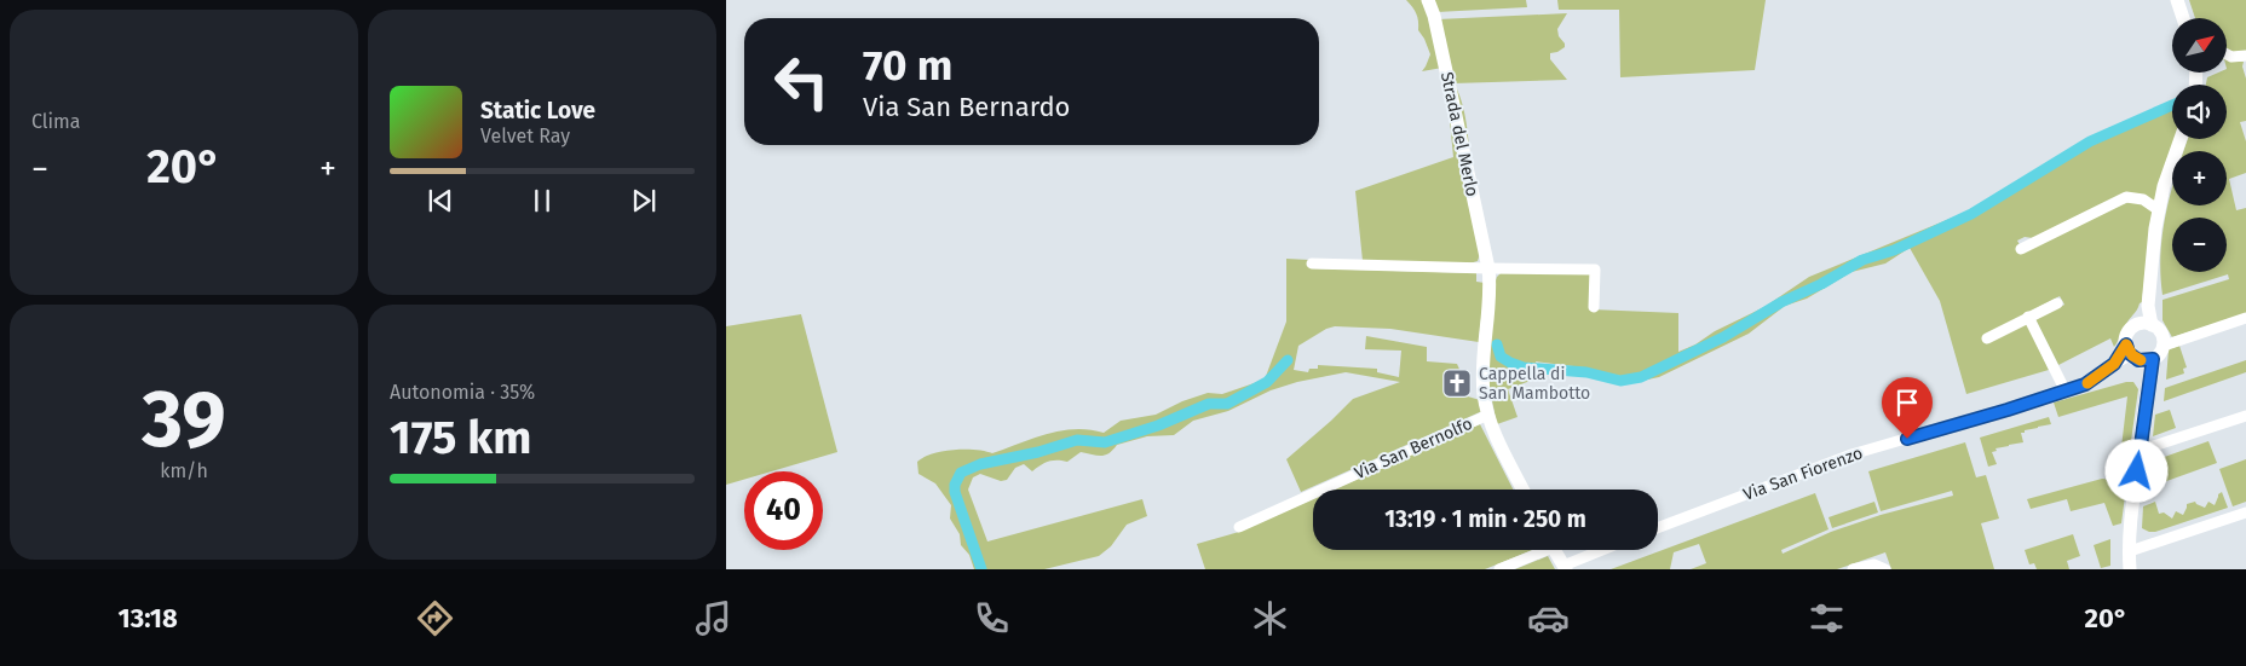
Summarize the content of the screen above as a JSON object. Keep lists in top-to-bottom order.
{
  "streets": {
    "street": ["Strada del Merlo", "Via San Bernolfo", "Via San Fiorenzo"]
  },
  "crossings": [
    ["Strada del Merlo", "Via San Bernolfo"]
  ],
  "places": {
    "church": ["Cappella di San Mambotto"]
  },
  "north": "top right",
  "page": {
    "tile": [
      "Clima",
      ["39", "km/h"],
      ["Autonomia · 35%", "175 km"]
    ],
    "map_buttons": ["+", "−"],
    "turn": ["70 m", "Via San Bernardo"],
    "song": ["Static Love", "Velvet Ray"],
    "heat": ["−", "20°", "+"],
    "limit": "40",
    "trip": "13:19 · 1 min · 250 m",
    "tabs": ["13:18", "20°"]
  }
}
